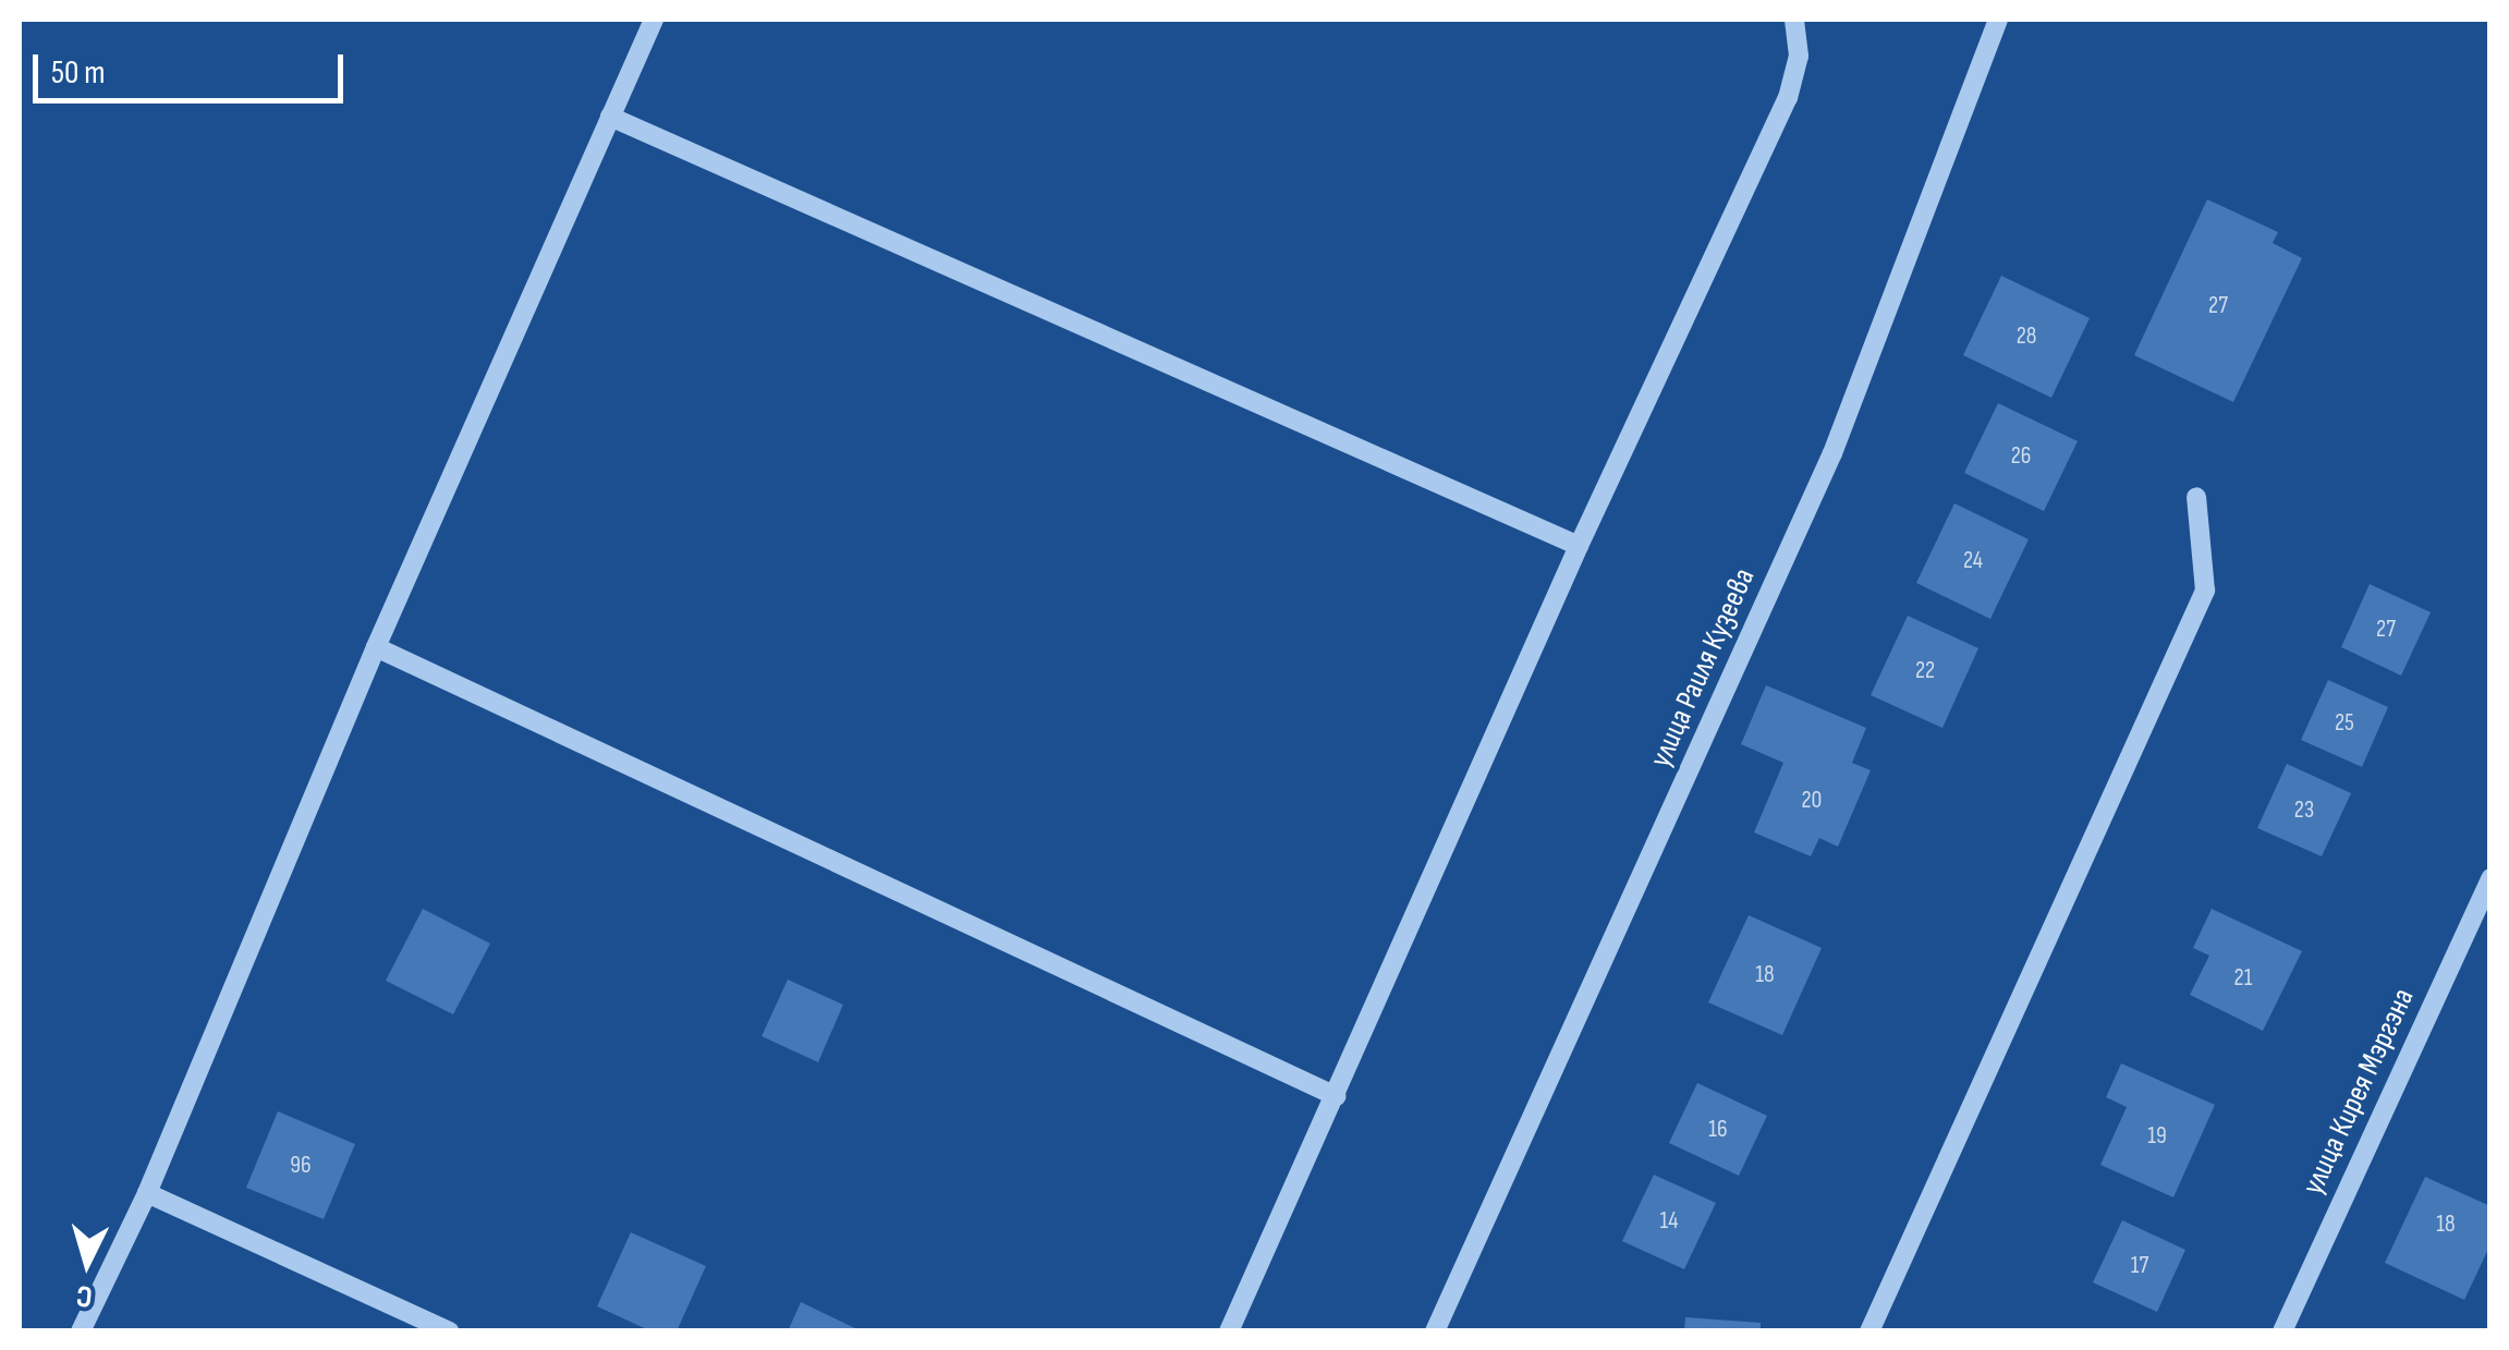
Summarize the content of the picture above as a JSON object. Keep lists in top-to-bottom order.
{
  "streets": {
    "street": ["улица Раиля Кузеева", "улица Кирея Мэргэна"]
  },
  "house_numbers": [
    "27",
    "28",
    "26",
    "24",
    "27",
    "22",
    "25",
    "20",
    "23",
    "18",
    "21",
    "16",
    "19",
    "96",
    "14",
    "18",
    "17"
  ],
  "scale_bar": "50 m",
  "north": "bottom"
}
